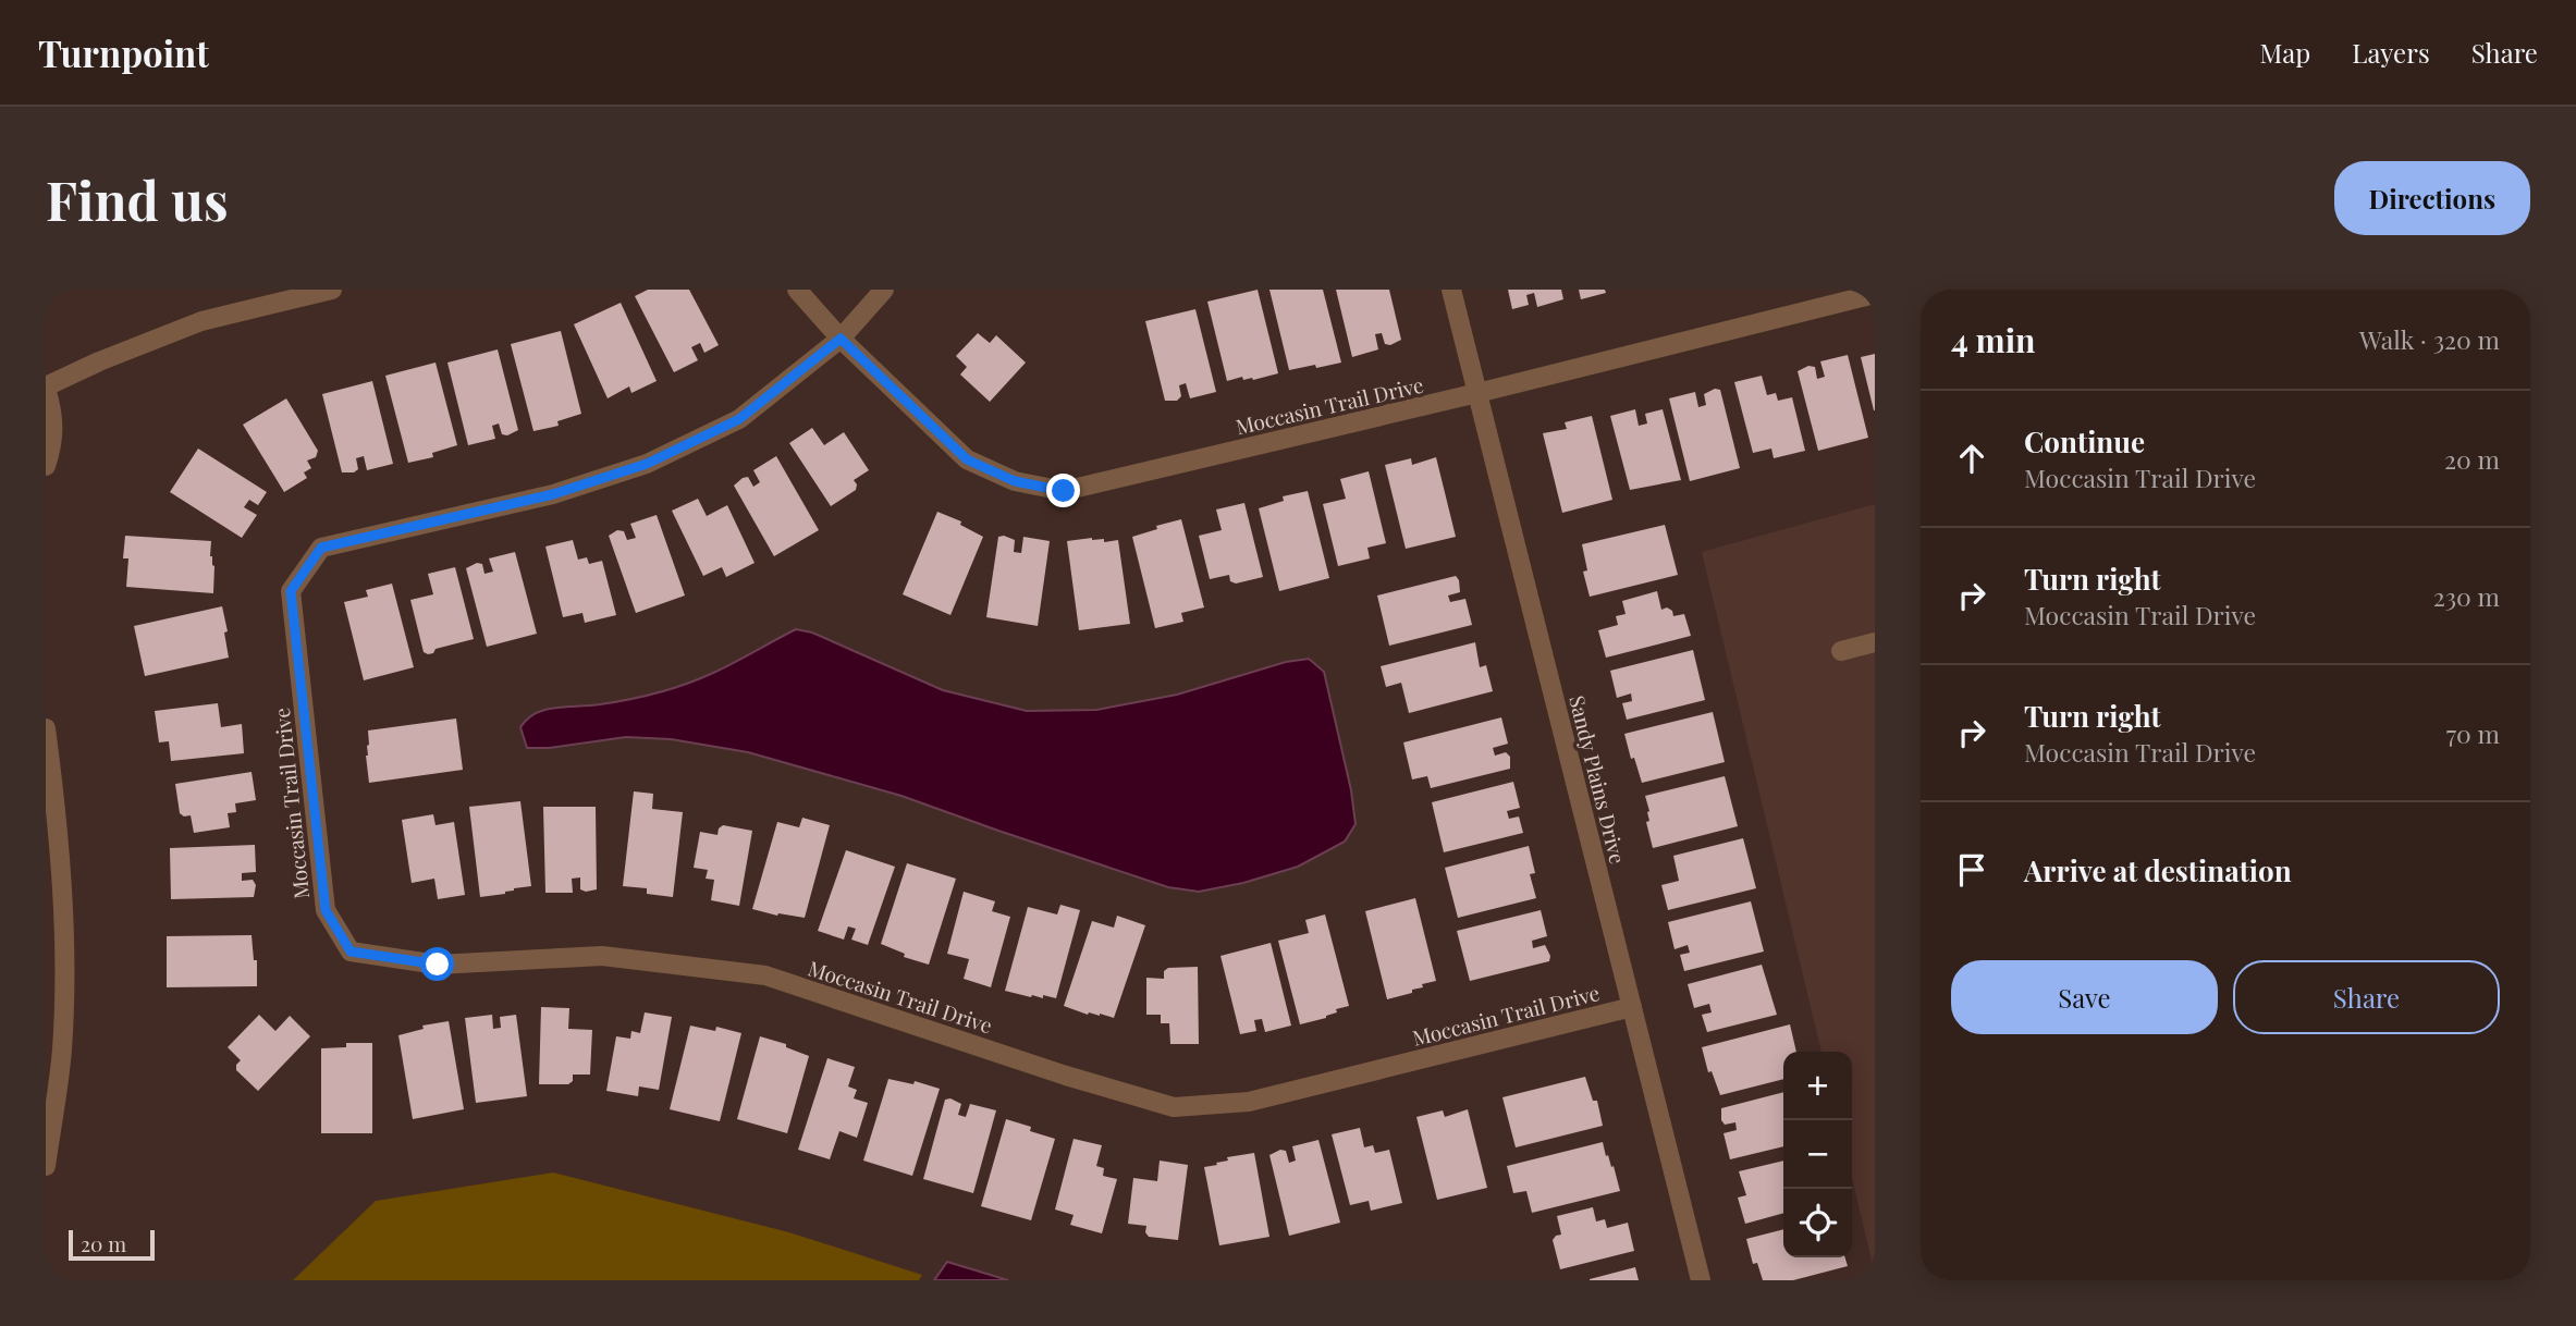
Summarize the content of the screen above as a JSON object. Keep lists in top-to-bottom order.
{
  "streets": {
    "street": ["Moccasin Trail Drive", "Sandy Plains Drive"]
  },
  "crossings": [
    ["Moccasin Trail Drive", "Sandy Plains Drive"]
  ],
  "scale_bar": "20 m",
  "page": {
    "header": "Turnpoint",
    "nav": ["Map", "Layers", "Share"],
    "buttons": [
      "Directions",
      ["Save", "Share"]
    ],
    "title": "Find us",
    "heading": ["4 min", "Walk · 320 m"],
    "list": [
      ["Continue", "Moccasin Trail Drive", "20 m"],
      ["Turn right", "Moccasin Trail Drive", "230 m"],
      ["Turn right", "Moccasin Trail Drive", "70 m"],
      "Arrive at destination"
    ],
    "map_buttons": ["+", "−"],
    "scale": "20 m"
  }
}
